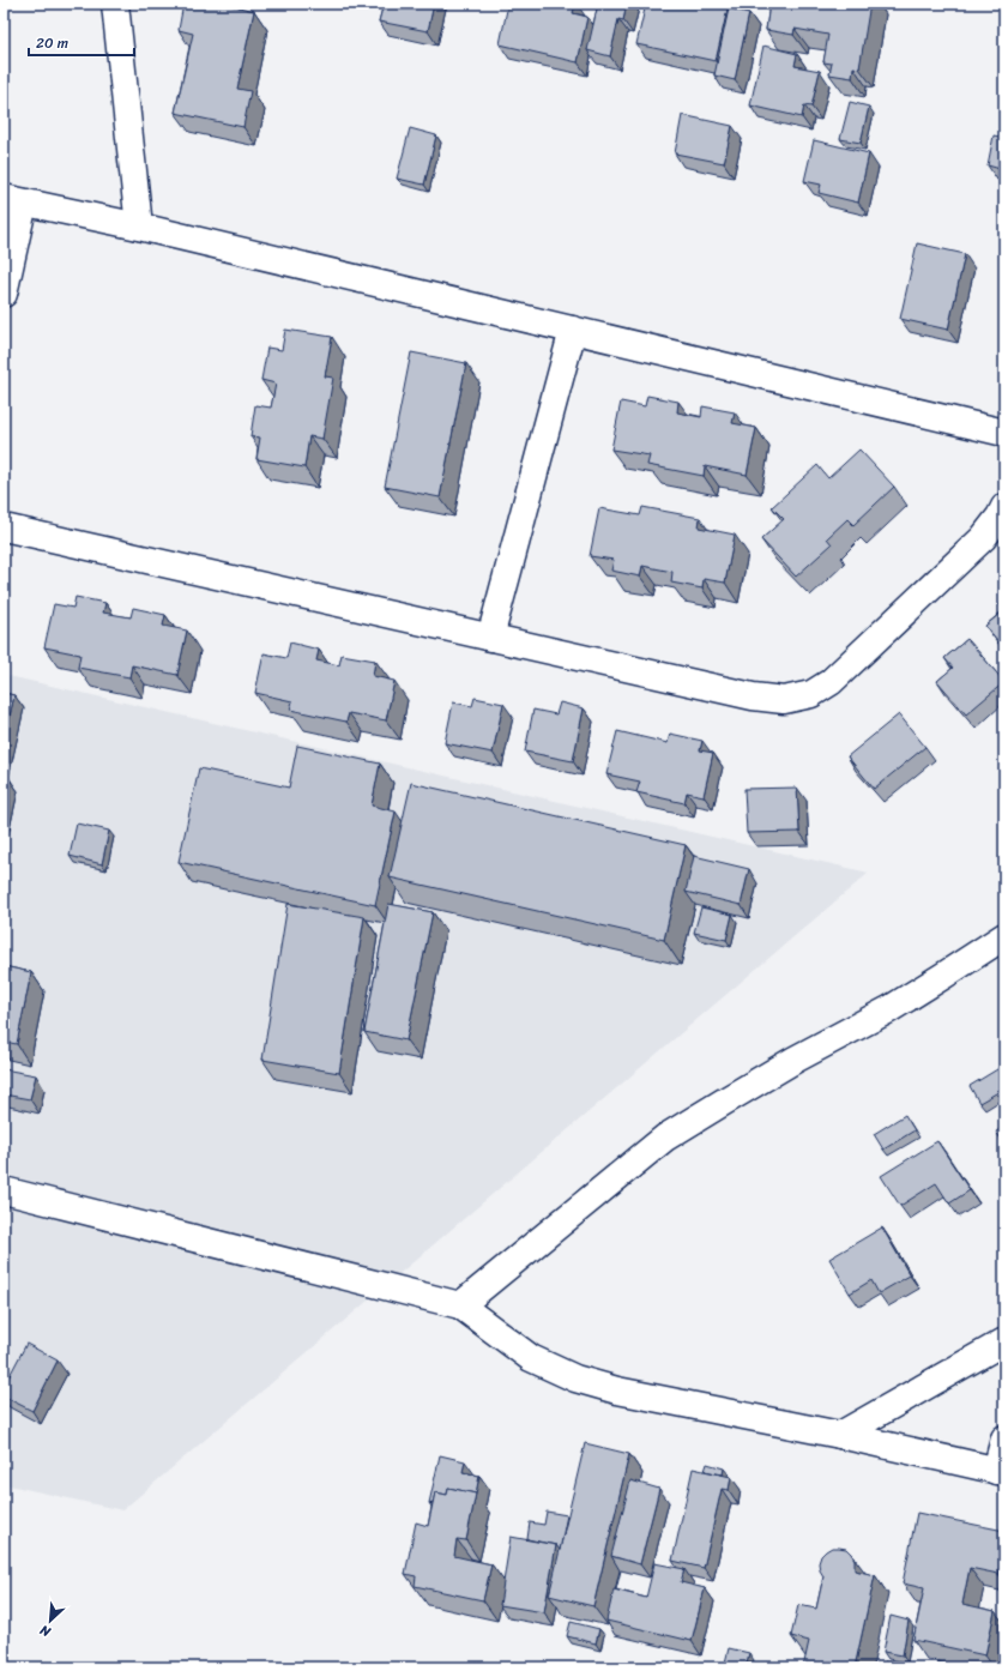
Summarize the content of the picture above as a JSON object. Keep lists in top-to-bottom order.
{
  "scale_bar": "20 m",
  "north": "bottom left"
}
